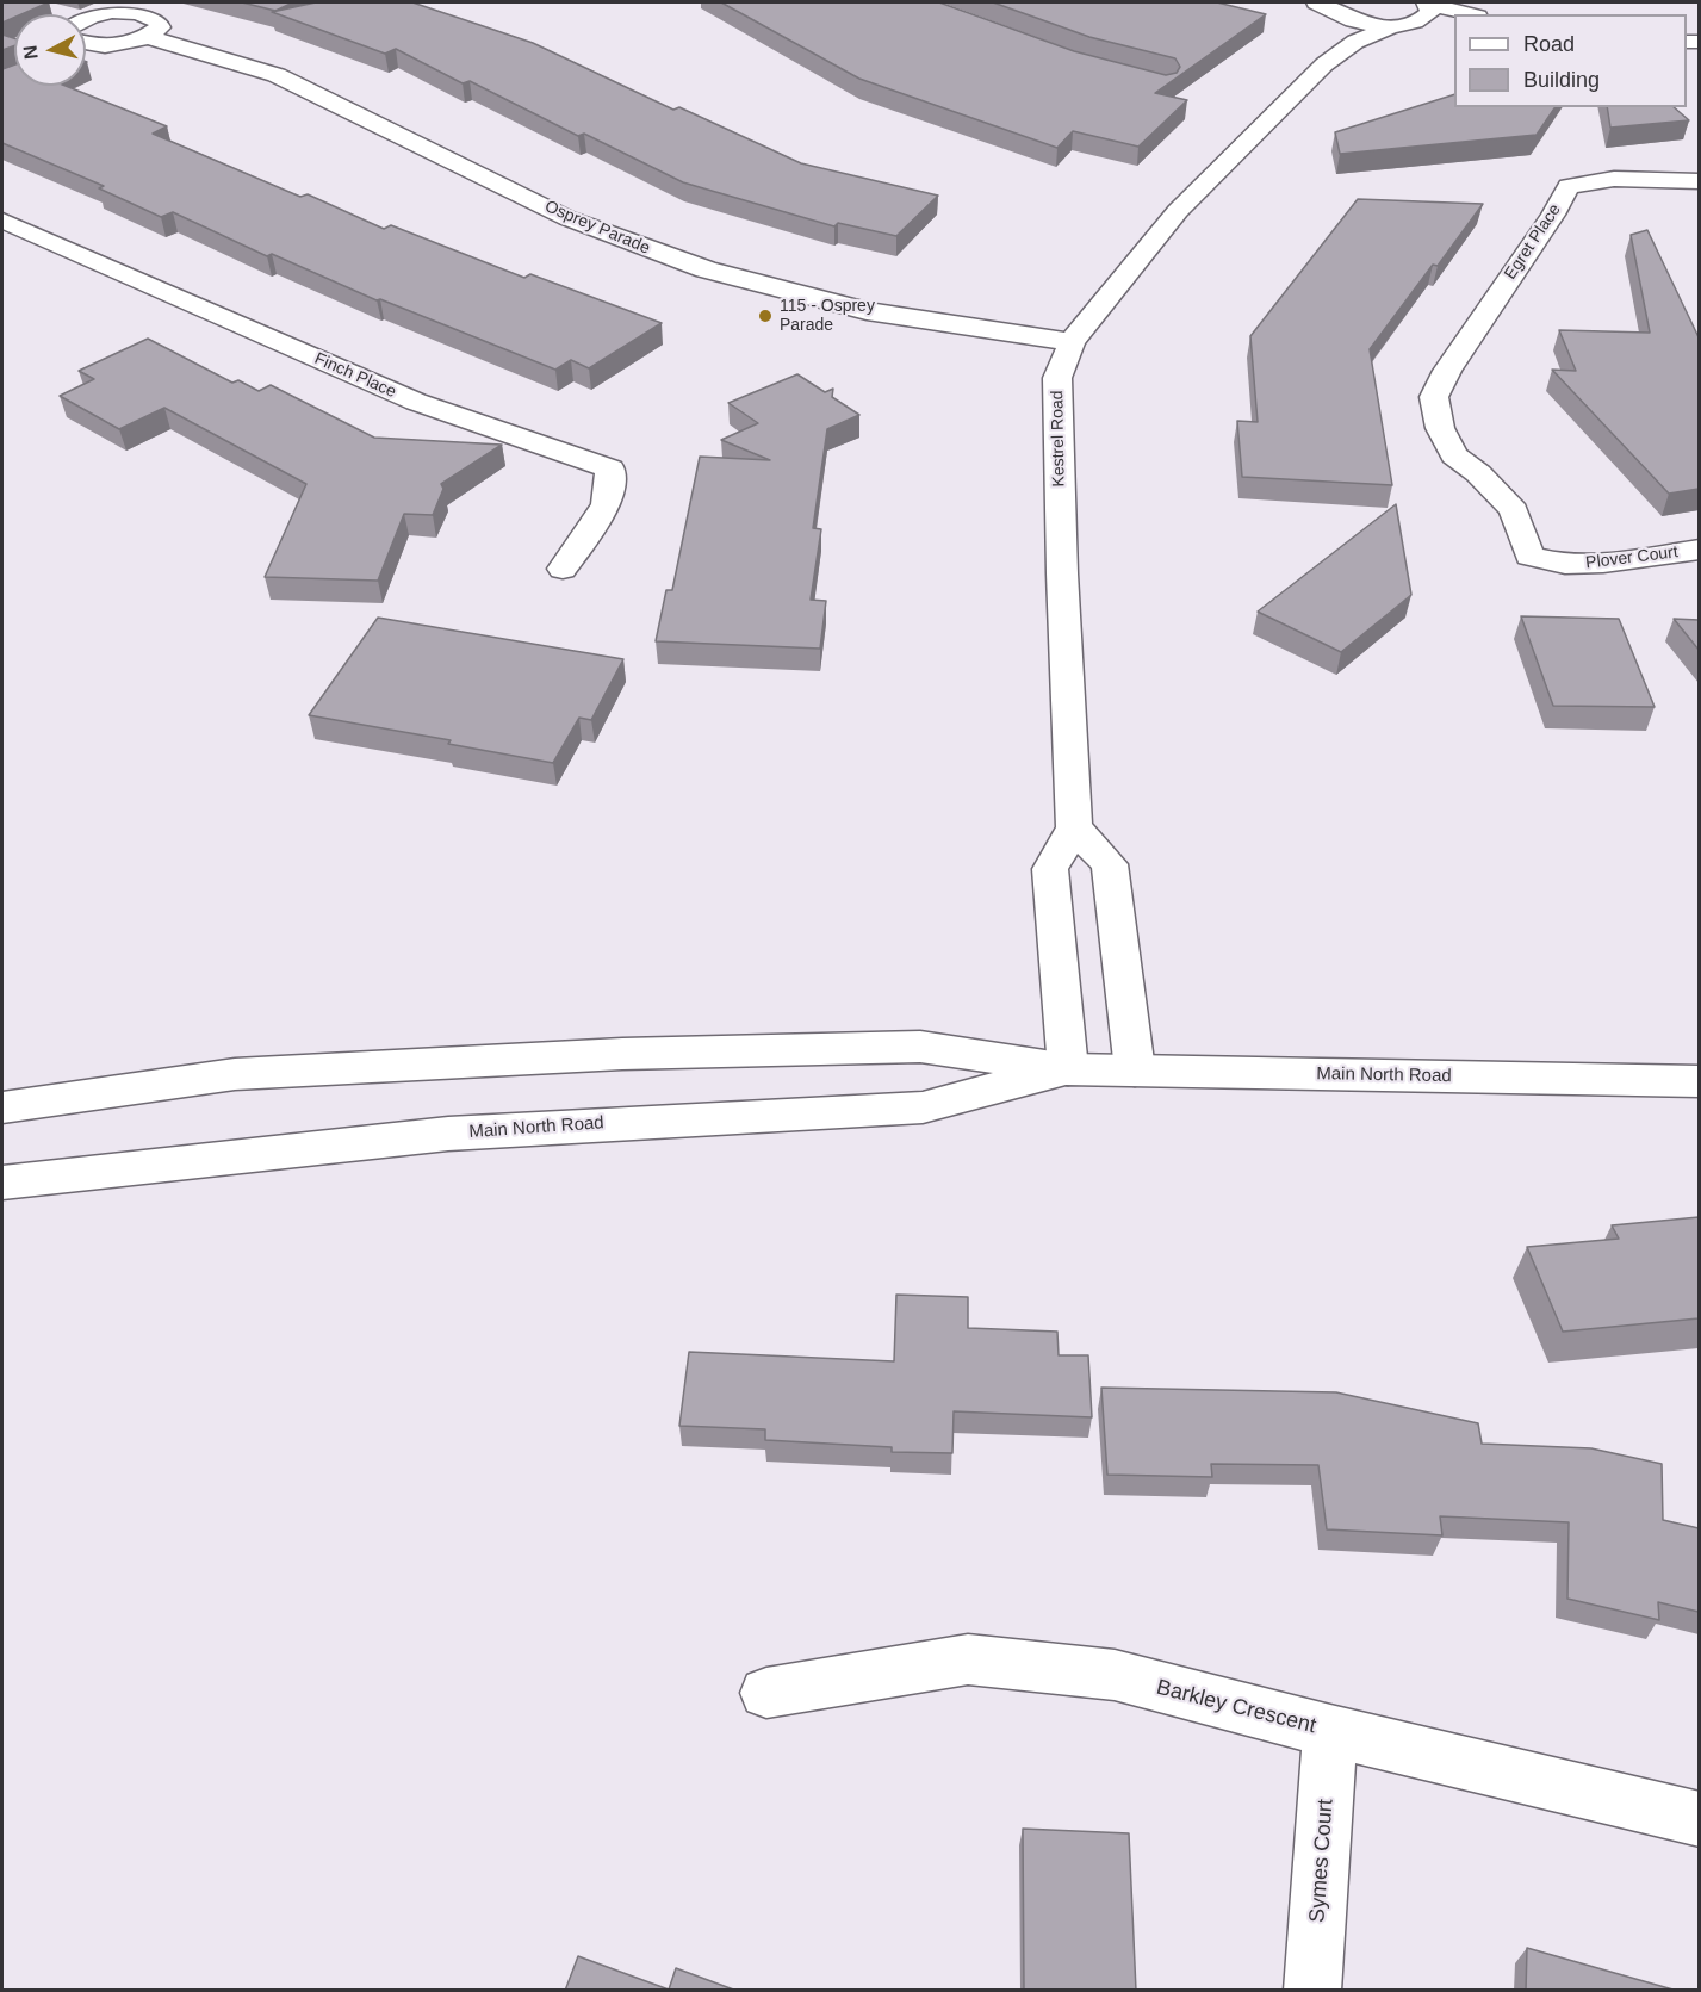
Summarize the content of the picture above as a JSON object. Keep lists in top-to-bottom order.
{
  "streets": {
    "street": [
      "Osprey Parade",
      "Egret Place",
      "Finch Place",
      "Kestrel Road",
      "Plover Court",
      "Main North Road",
      "Barkley Crescent",
      "Symes Court"
    ]
  },
  "crossings": [
    ["Osprey Parade", "Kestrel Road"],
    ["Egret Place", "Plover Court"],
    ["Barkley Crescent", "Symes Court"]
  ],
  "places": ["115 - Osprey Parade"],
  "legend": ["Road", "Building"],
  "north": "left"
}
